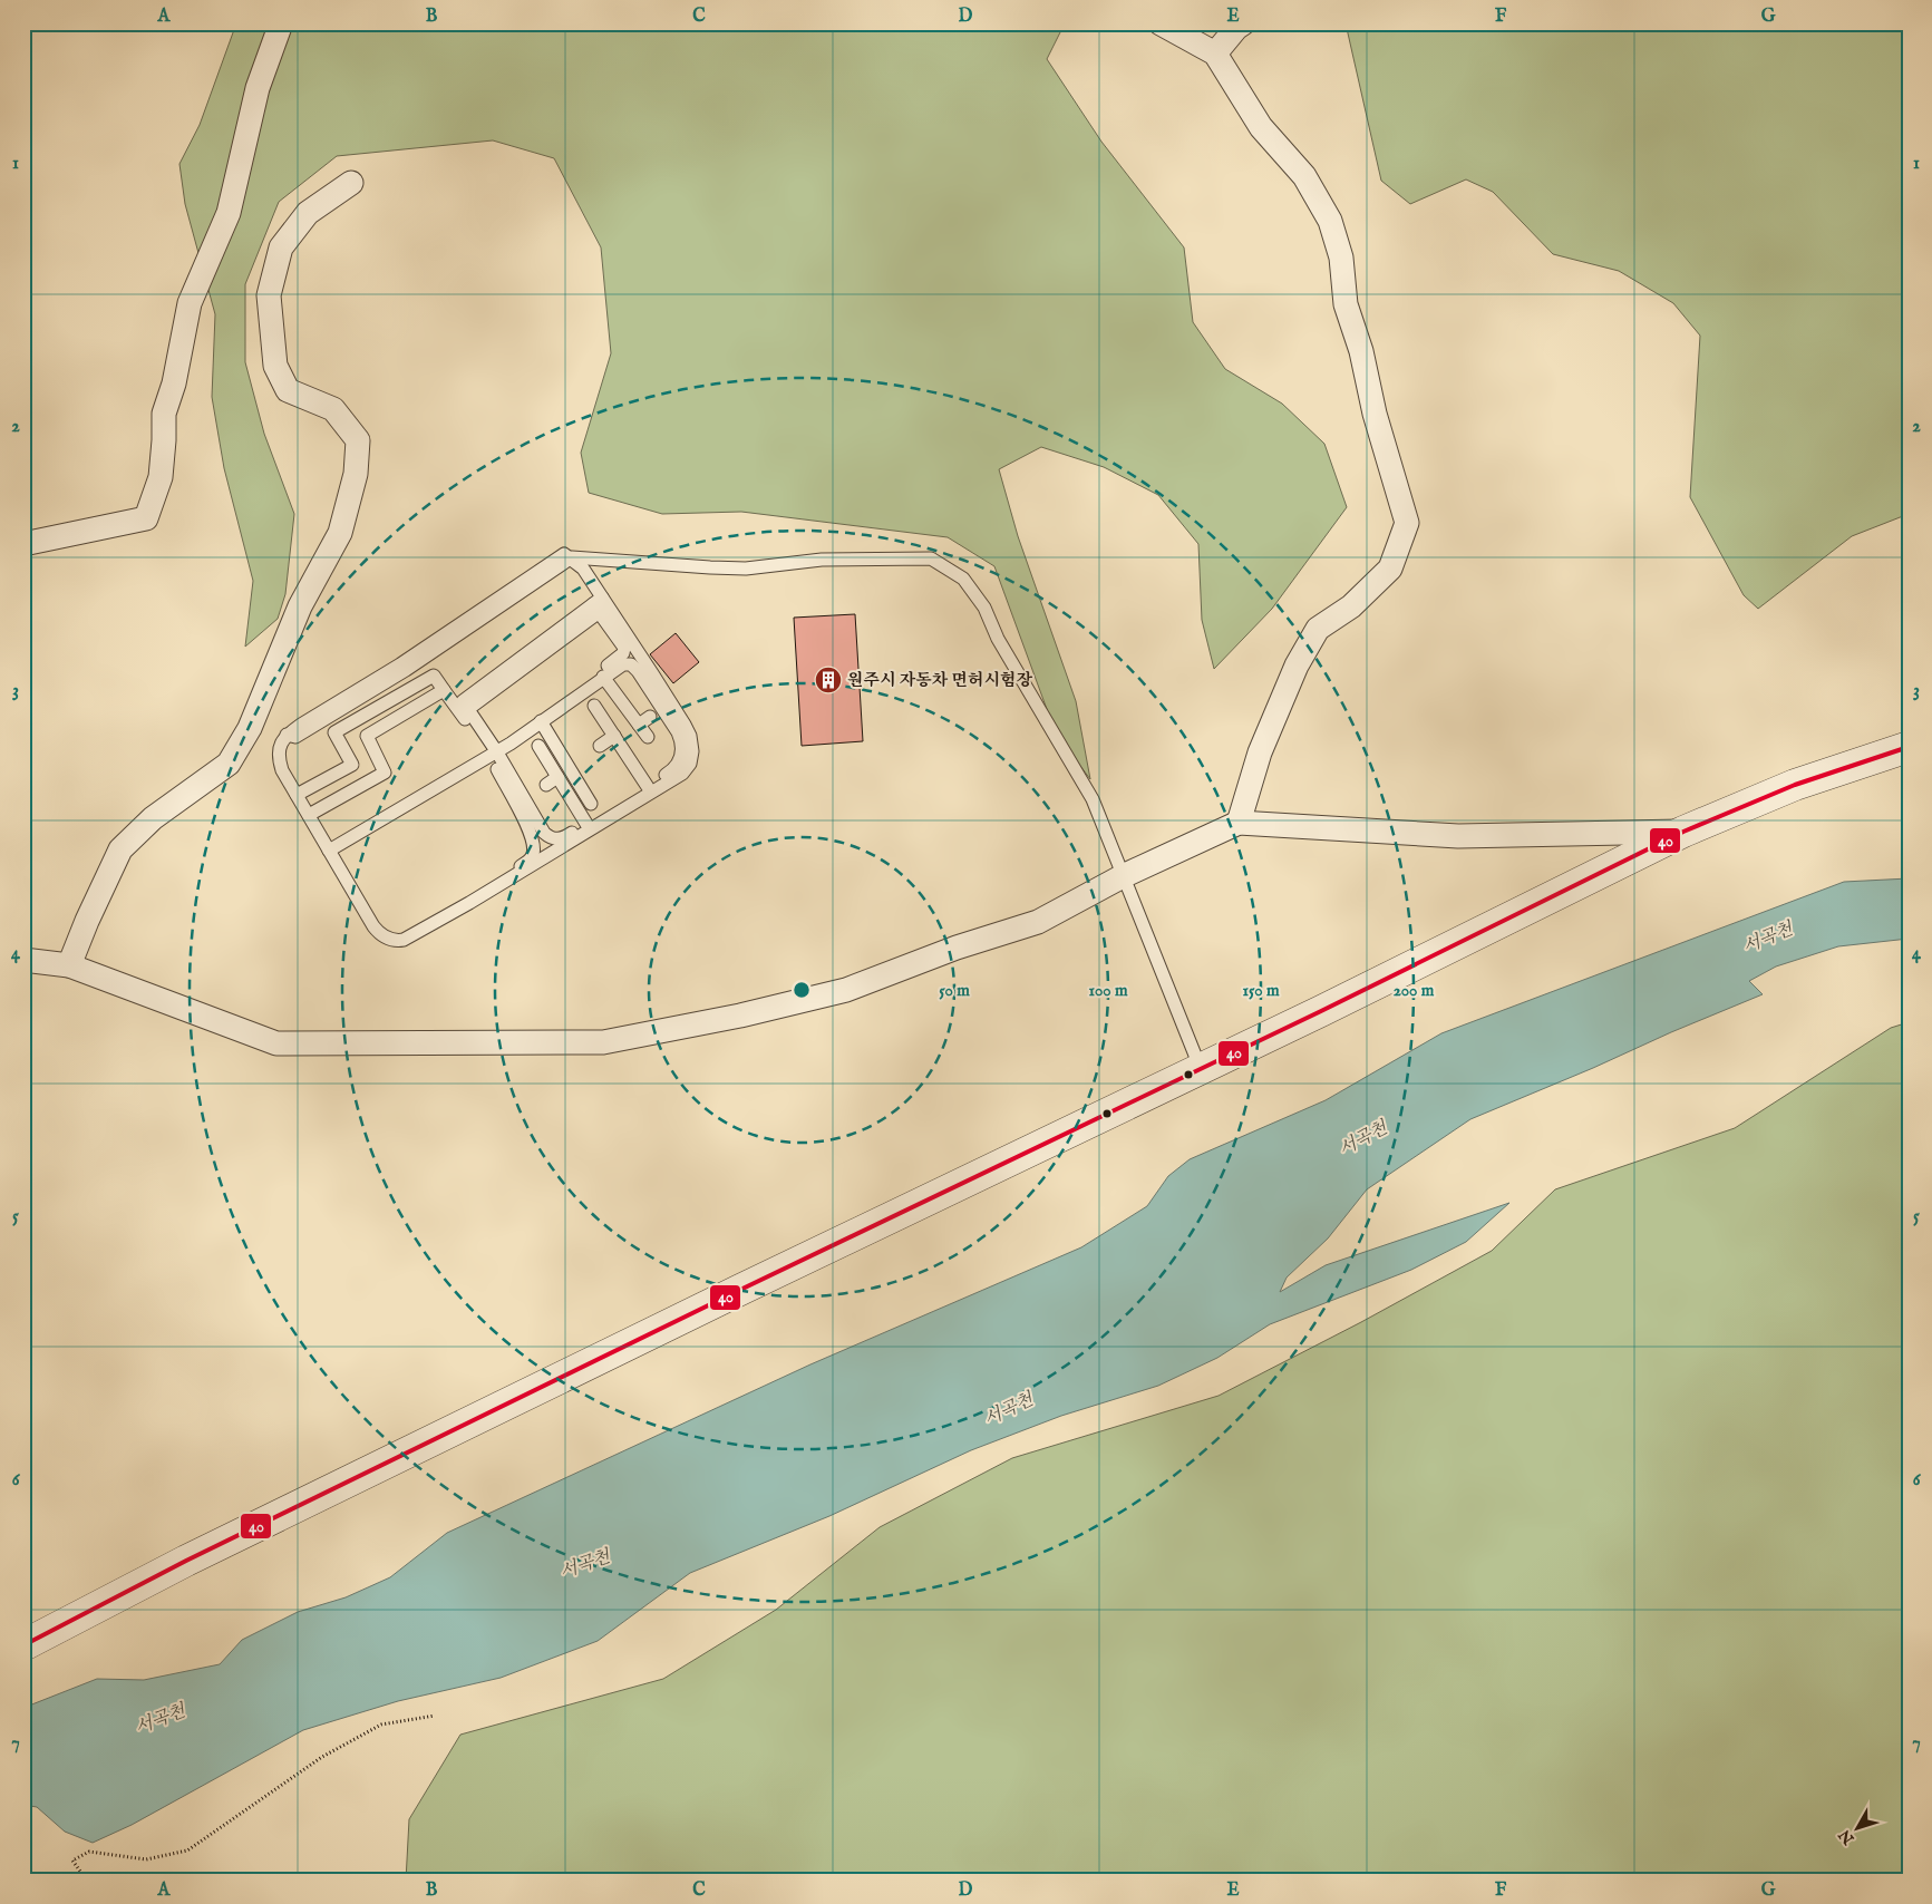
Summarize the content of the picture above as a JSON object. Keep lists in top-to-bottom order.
{
  "water": ["서곡천"],
  "places": {
    "building": ["원주시 자동차 면허시험장"]
  },
  "lines": ["transit line 40"],
  "north": "bottom left",
  "grid": {
    "columns": [
      "A",
      "B",
      "C",
      "D",
      "E",
      "F",
      "G"
    ],
    "rows": [
      "1",
      "2",
      "3",
      "4",
      "5",
      "6",
      "7"
    ]
  },
  "rings": [
    "50 m",
    "100 m",
    "150 m",
    "200 m"
  ]
}
